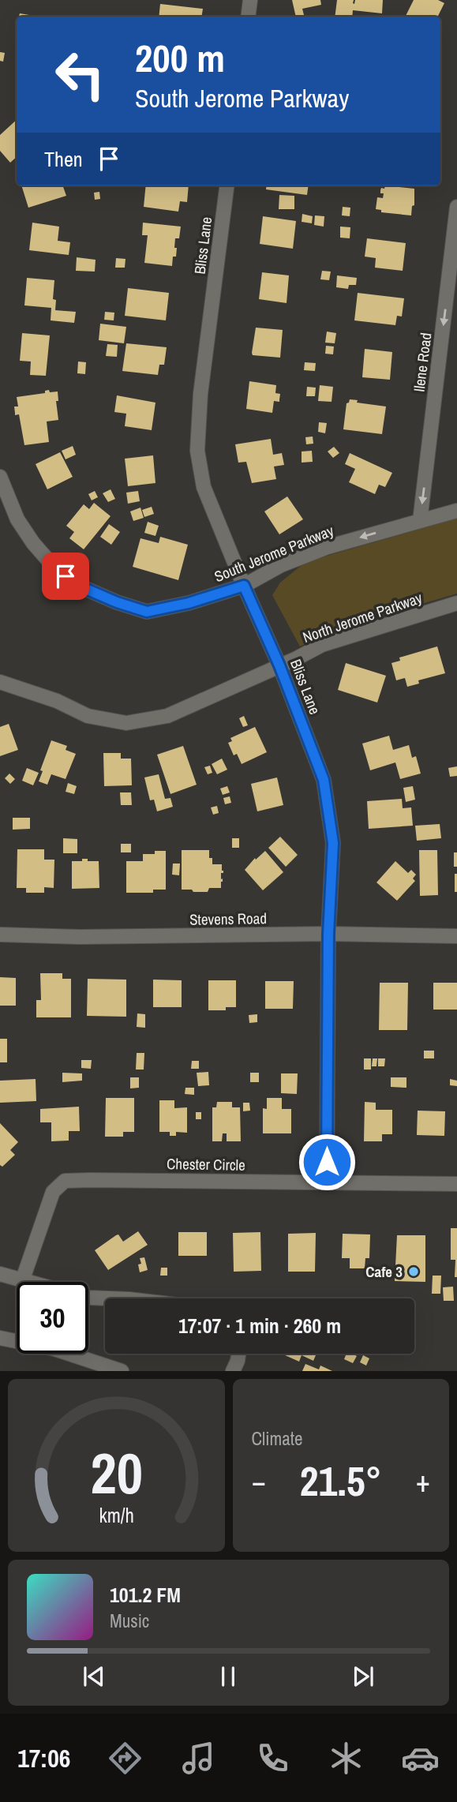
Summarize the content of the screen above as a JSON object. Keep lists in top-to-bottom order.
{
  "streets": {
    "street": [
      "Bliss Lane",
      "Ilene Road",
      "South Jerome Parkway",
      "North Jerome Parkway",
      "Stevens Road",
      "Chester Circle"
    ]
  },
  "crossings": [
    ["Bliss Lane", "South Jerome Parkway"],
    ["Bliss Lane", "North Jerome Parkway"],
    ["Bliss Lane", "Stevens Road"],
    ["Bliss Lane", "Chester Circle"],
    ["Ilene Road", "South Jerome Parkway"]
  ],
  "one_way": ["Ilene Road", "South Jerome Parkway"],
  "places": ["Cafe 3"],
  "page": {
    "turn": ["200 m", "South Jerome Parkway"],
    "then": "Then",
    "limit": "30",
    "trip": "17:07 · 1 min · 260 m",
    "tile": "Climate",
    "heat": ["−", "21.5°", "+"],
    "song": ["101.2 FM", "Music"],
    "tabs": "17:06",
    "gauge": ["20", "km/h"]
  }
}
